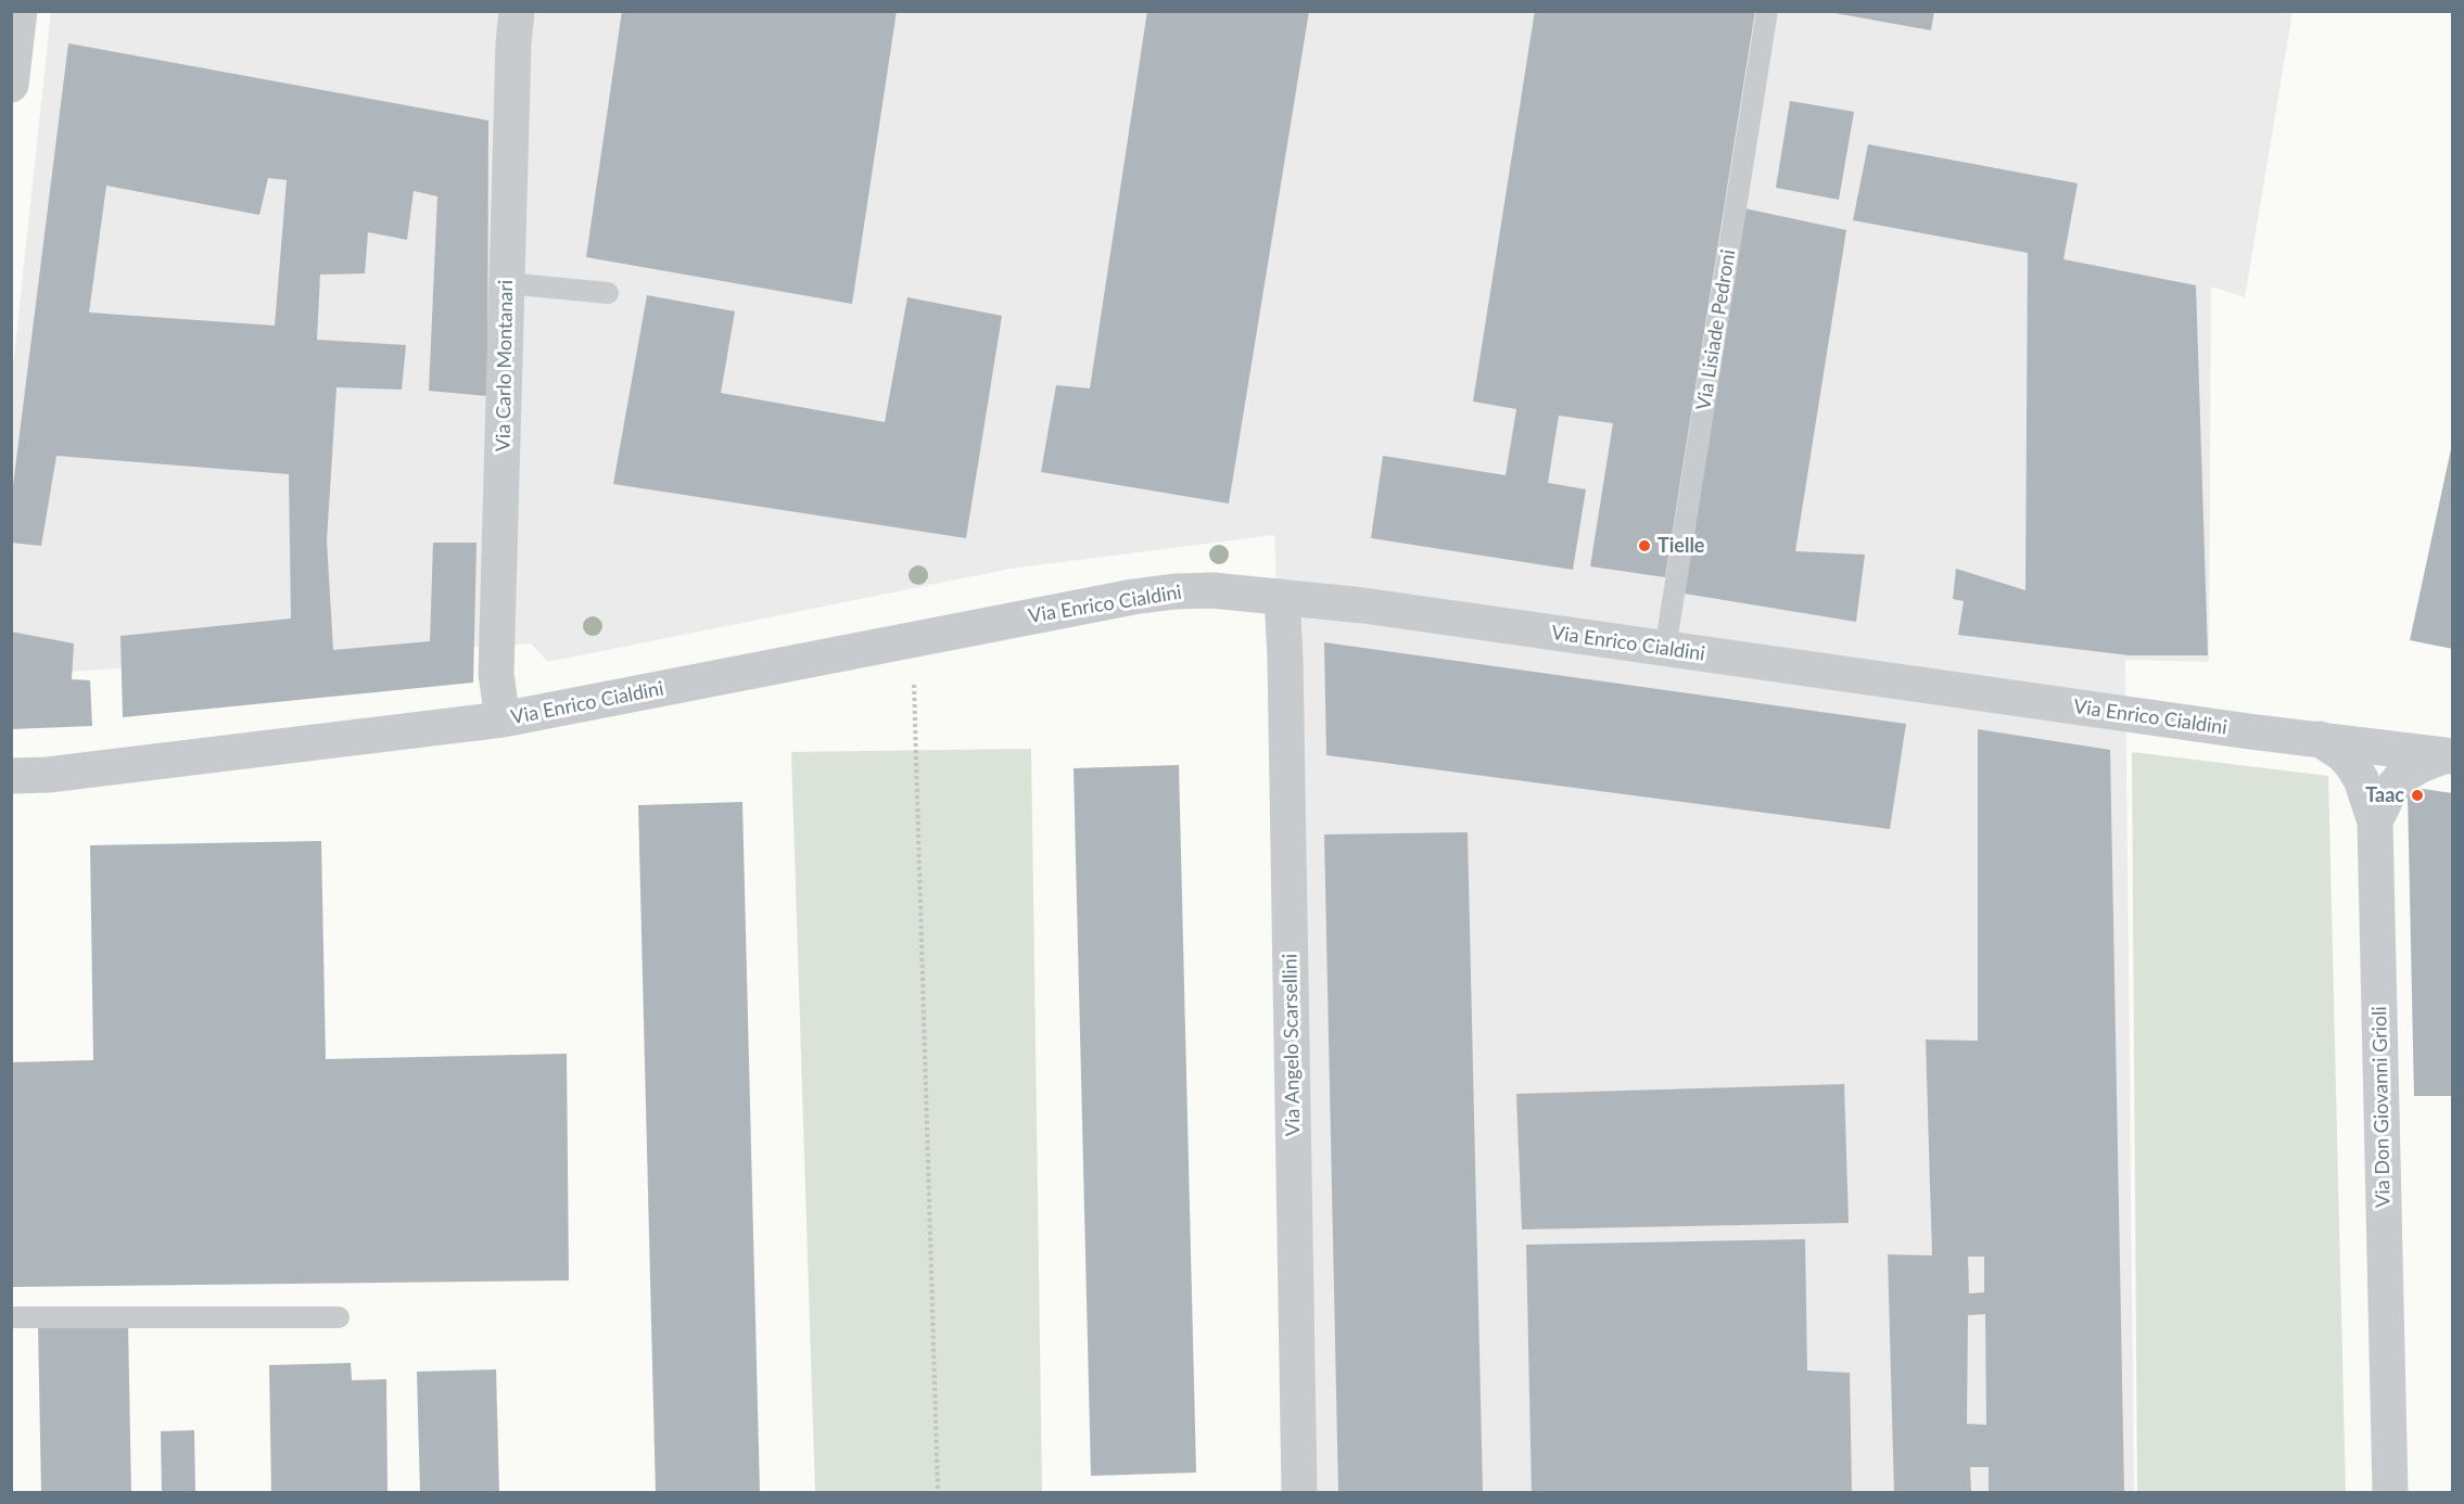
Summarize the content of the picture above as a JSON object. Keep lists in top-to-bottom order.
{
  "streets": {
    "street": [
      "Via Carlo Montanari",
      "Via Enrico Cialdini",
      "Via Angelo Scarsellini",
      "Via Don Giovanni Grioli"
    ],
    "lane": ["Via Lisiade Pedroni"]
  },
  "crossings": [
    ["Via Lisiade Pedroni", "Via Enrico Cialdini"],
    ["Via Carlo Montanari", "Via Enrico Cialdini"],
    ["Via Enrico Cialdini", "Via Angelo Scarsellini"],
    ["Via Enrico Cialdini", "Via Don Giovanni Grioli"]
  ],
  "places": ["Tielle", "Taac"]
}
